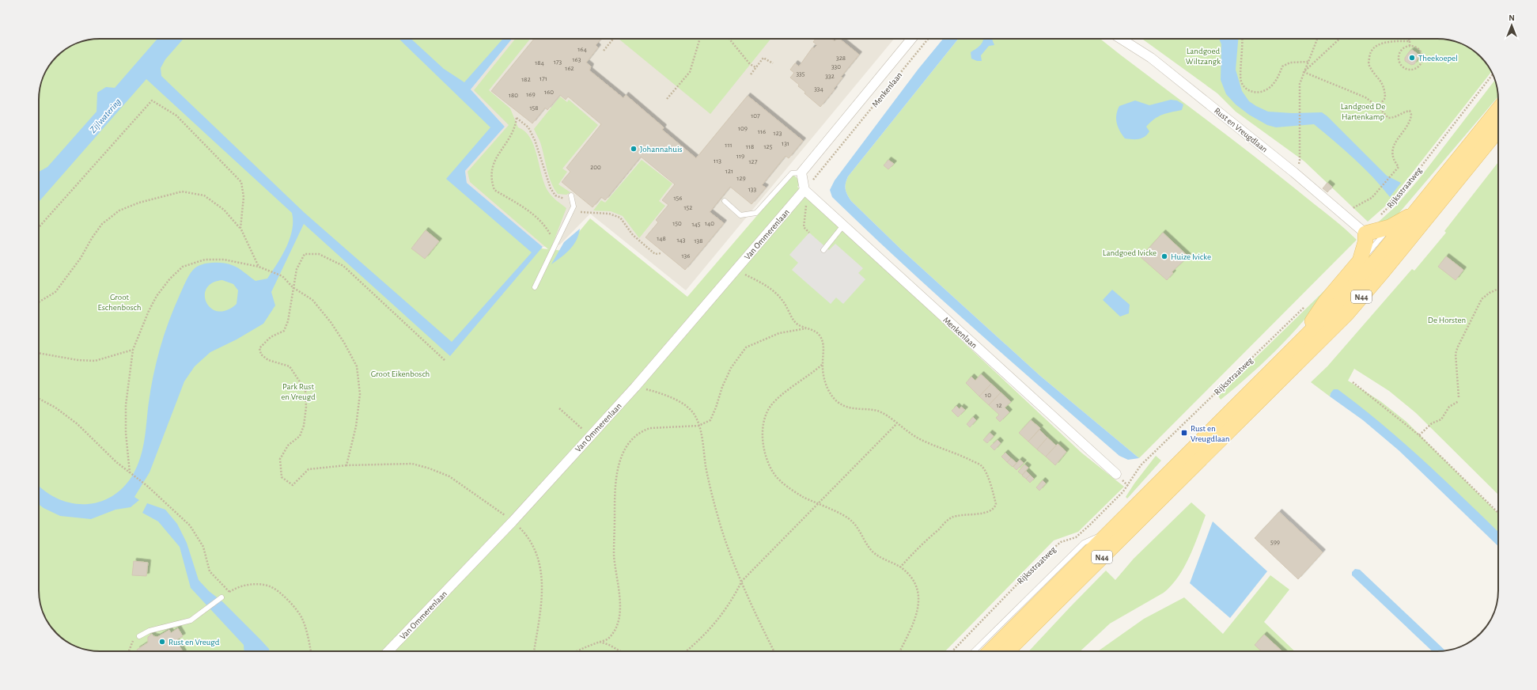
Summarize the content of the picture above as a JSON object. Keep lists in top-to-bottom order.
{
  "streets": {
    "main road": ["Rijksstraatweg", "N44"],
    "street": ["Menkenlaan", "Rust en Vreugdlaan", "Van Ommerenlaan"]
  },
  "crossings": [
    ["Menkenlaan", "Van Ommerenlaan"],
    ["Rust en Vreugdlaan", "N44"],
    ["Rijksstraatweg", "N44"]
  ],
  "water": ["Zijlwatering"],
  "parks": [
    "Landgoed Wiltzangk",
    "Landgoed De Hartenkamp",
    "Landgoed Ivicke",
    "Groot Eschenbosch",
    "De Horsten",
    "Groot Eikenbosch",
    "Park Rust en Vreugd"
  ],
  "places": {
    "other": [
      "Theekoepel",
      "Johannahuis",
      "Huize Ivicke",
      "Rust en Vreugd"
    ],
    "transit": ["Rust en Vreugdlaan"]
  },
  "house_numbers": [
    "164",
    "328",
    "163",
    "173",
    "184",
    "330",
    "162",
    "335",
    "332",
    "171",
    "182",
    "334",
    "160",
    "169",
    "180",
    "158",
    "107",
    "109",
    "116",
    "123",
    "131",
    "111",
    "118",
    "125",
    "119",
    "113",
    "127",
    "200",
    "121",
    "129",
    "133",
    "156",
    "152",
    "150",
    "140",
    "145",
    "148",
    "143",
    "138",
    "136",
    "10",
    "12",
    "599"
  ],
  "north": "top"
}
